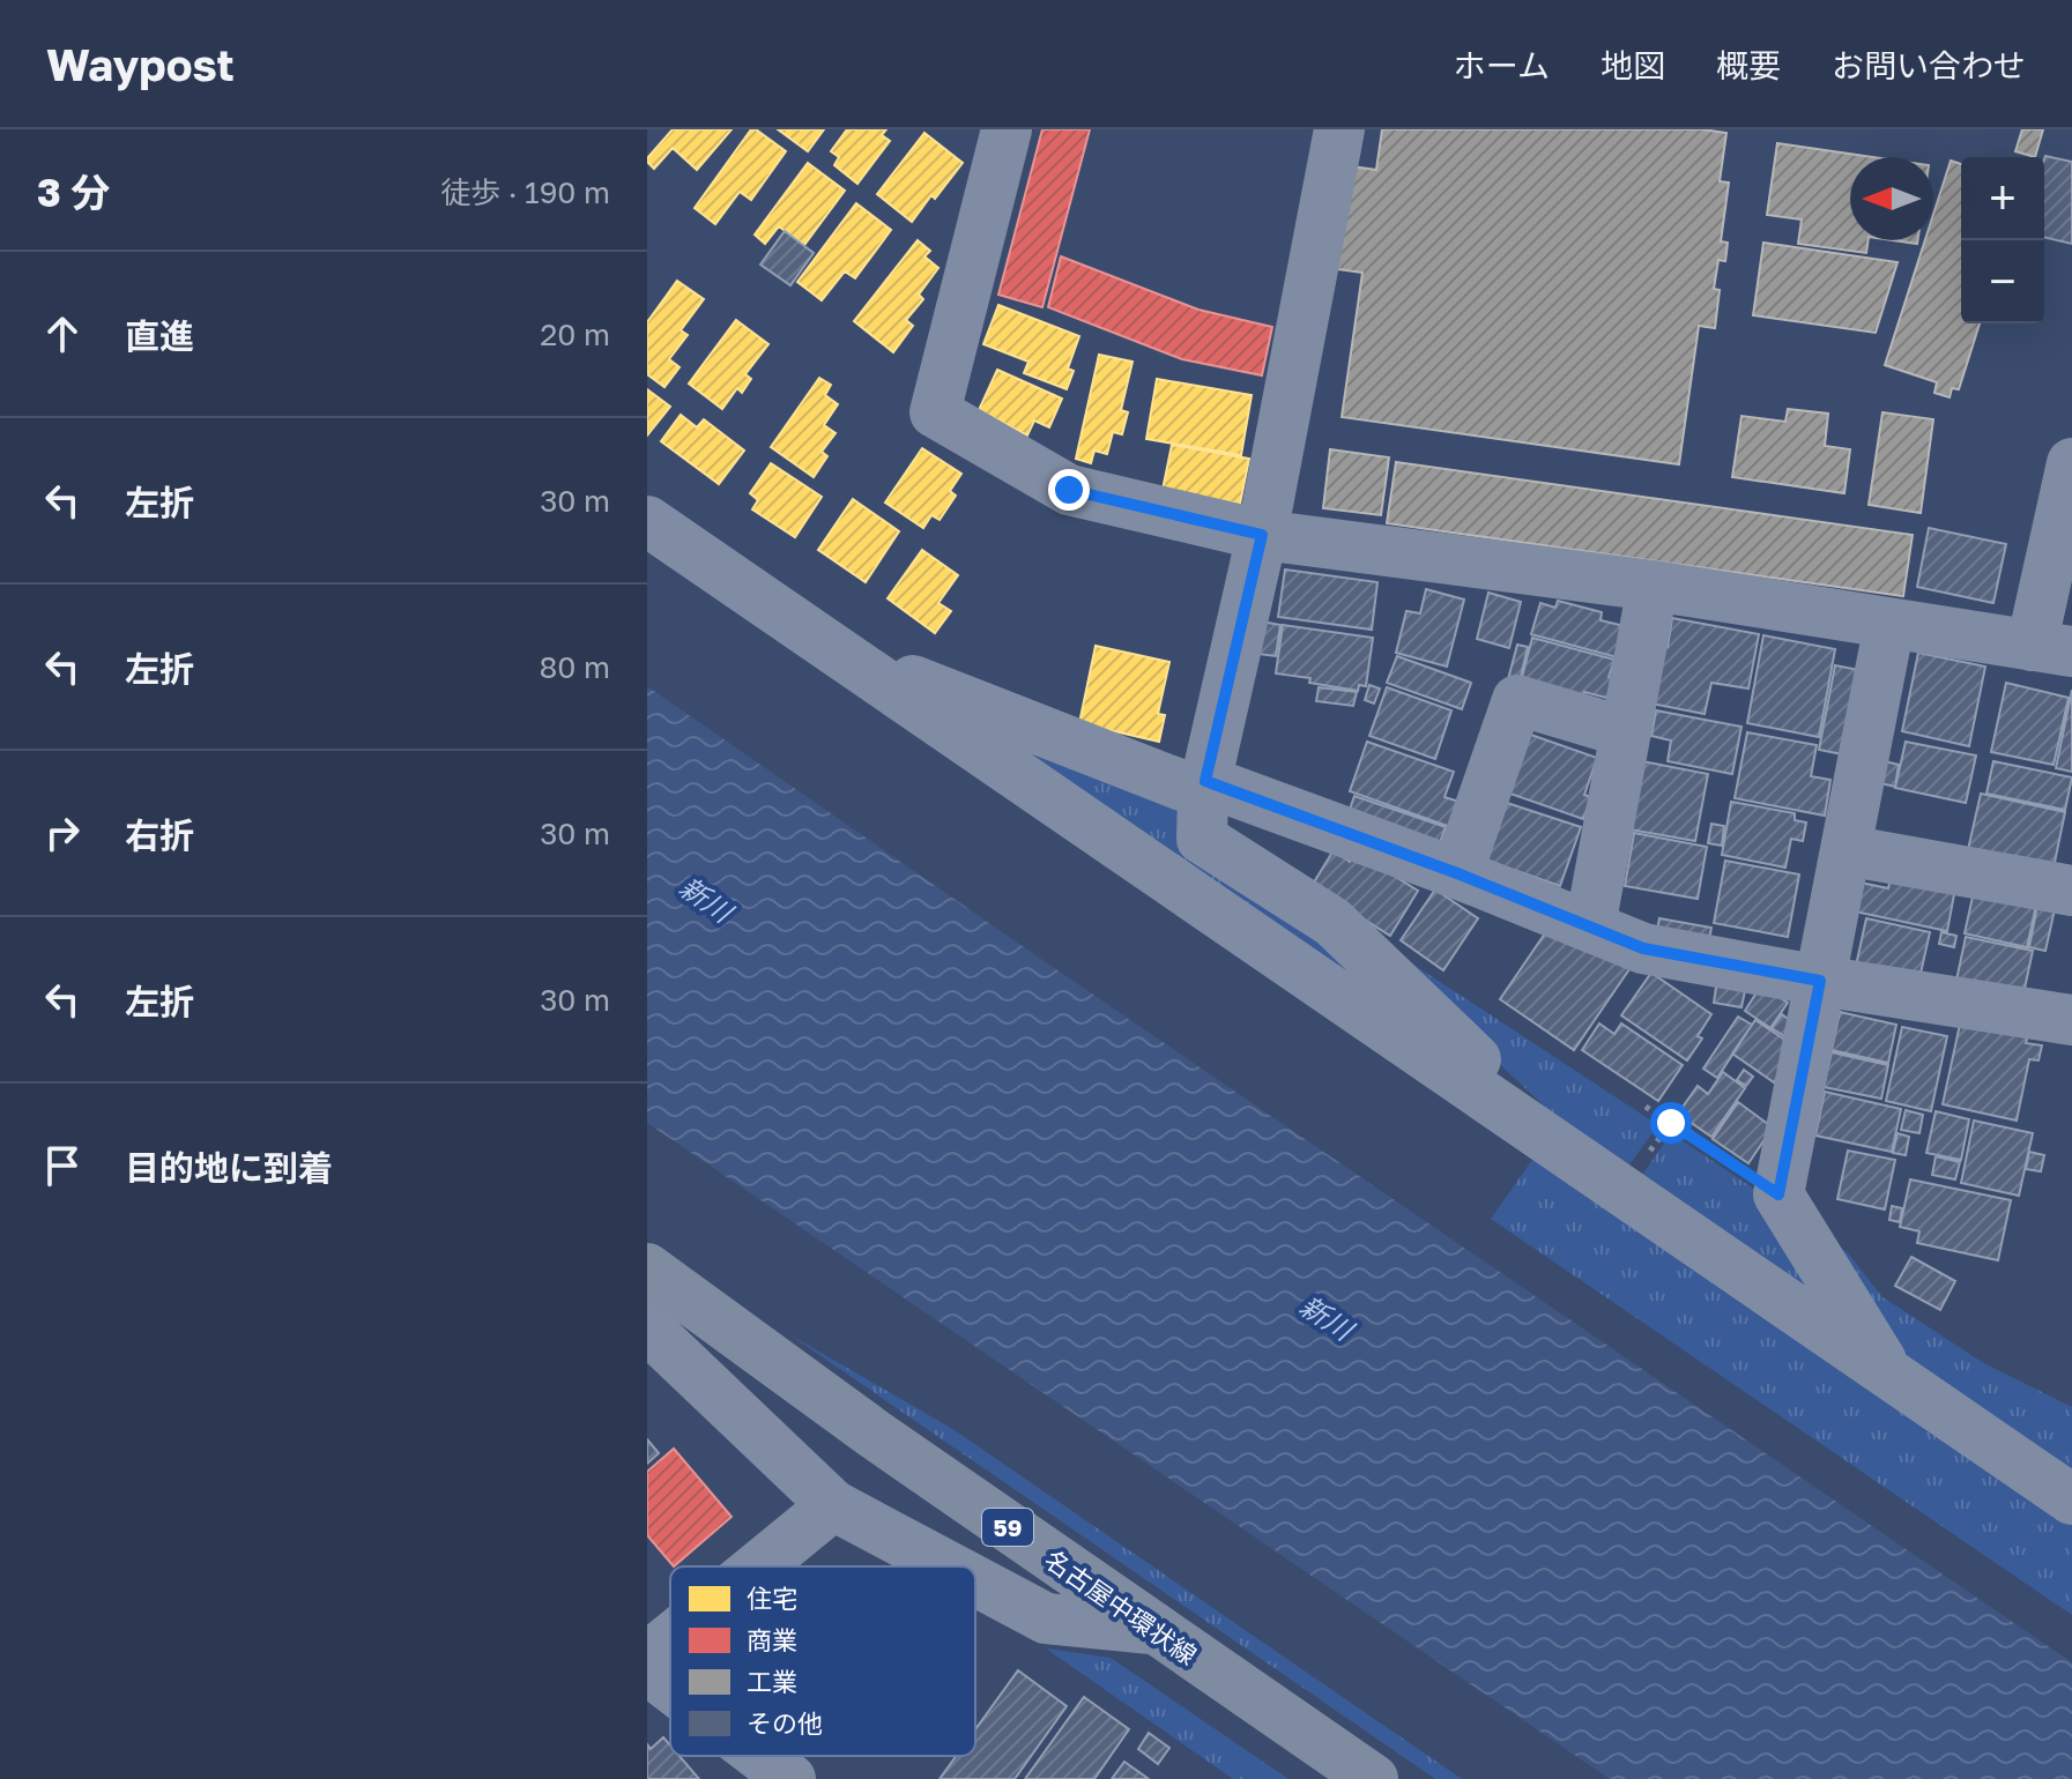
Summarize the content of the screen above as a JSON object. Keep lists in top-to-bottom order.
{
  "streets": {
    "main road": ["59", "名古屋中環状線"]
  },
  "water": ["新川"],
  "legend": [
    "住宅",
    "商業",
    "工業",
    "その他"
  ],
  "north": "left",
  "page": {
    "header": "Waypost",
    "nav": [
      "ホーム",
      "地図",
      "概要",
      "お問い合わせ"
    ],
    "heading": ["3 分", "徒歩 · 190 m"],
    "map_buttons": ["+", "−"],
    "list": [
      ["直進", "20 m"],
      ["左折", "30 m"],
      ["左折", "80 m"],
      ["右折", "30 m"],
      ["左折", "30 m"],
      "目的地に到着"
    ]
  }
}
